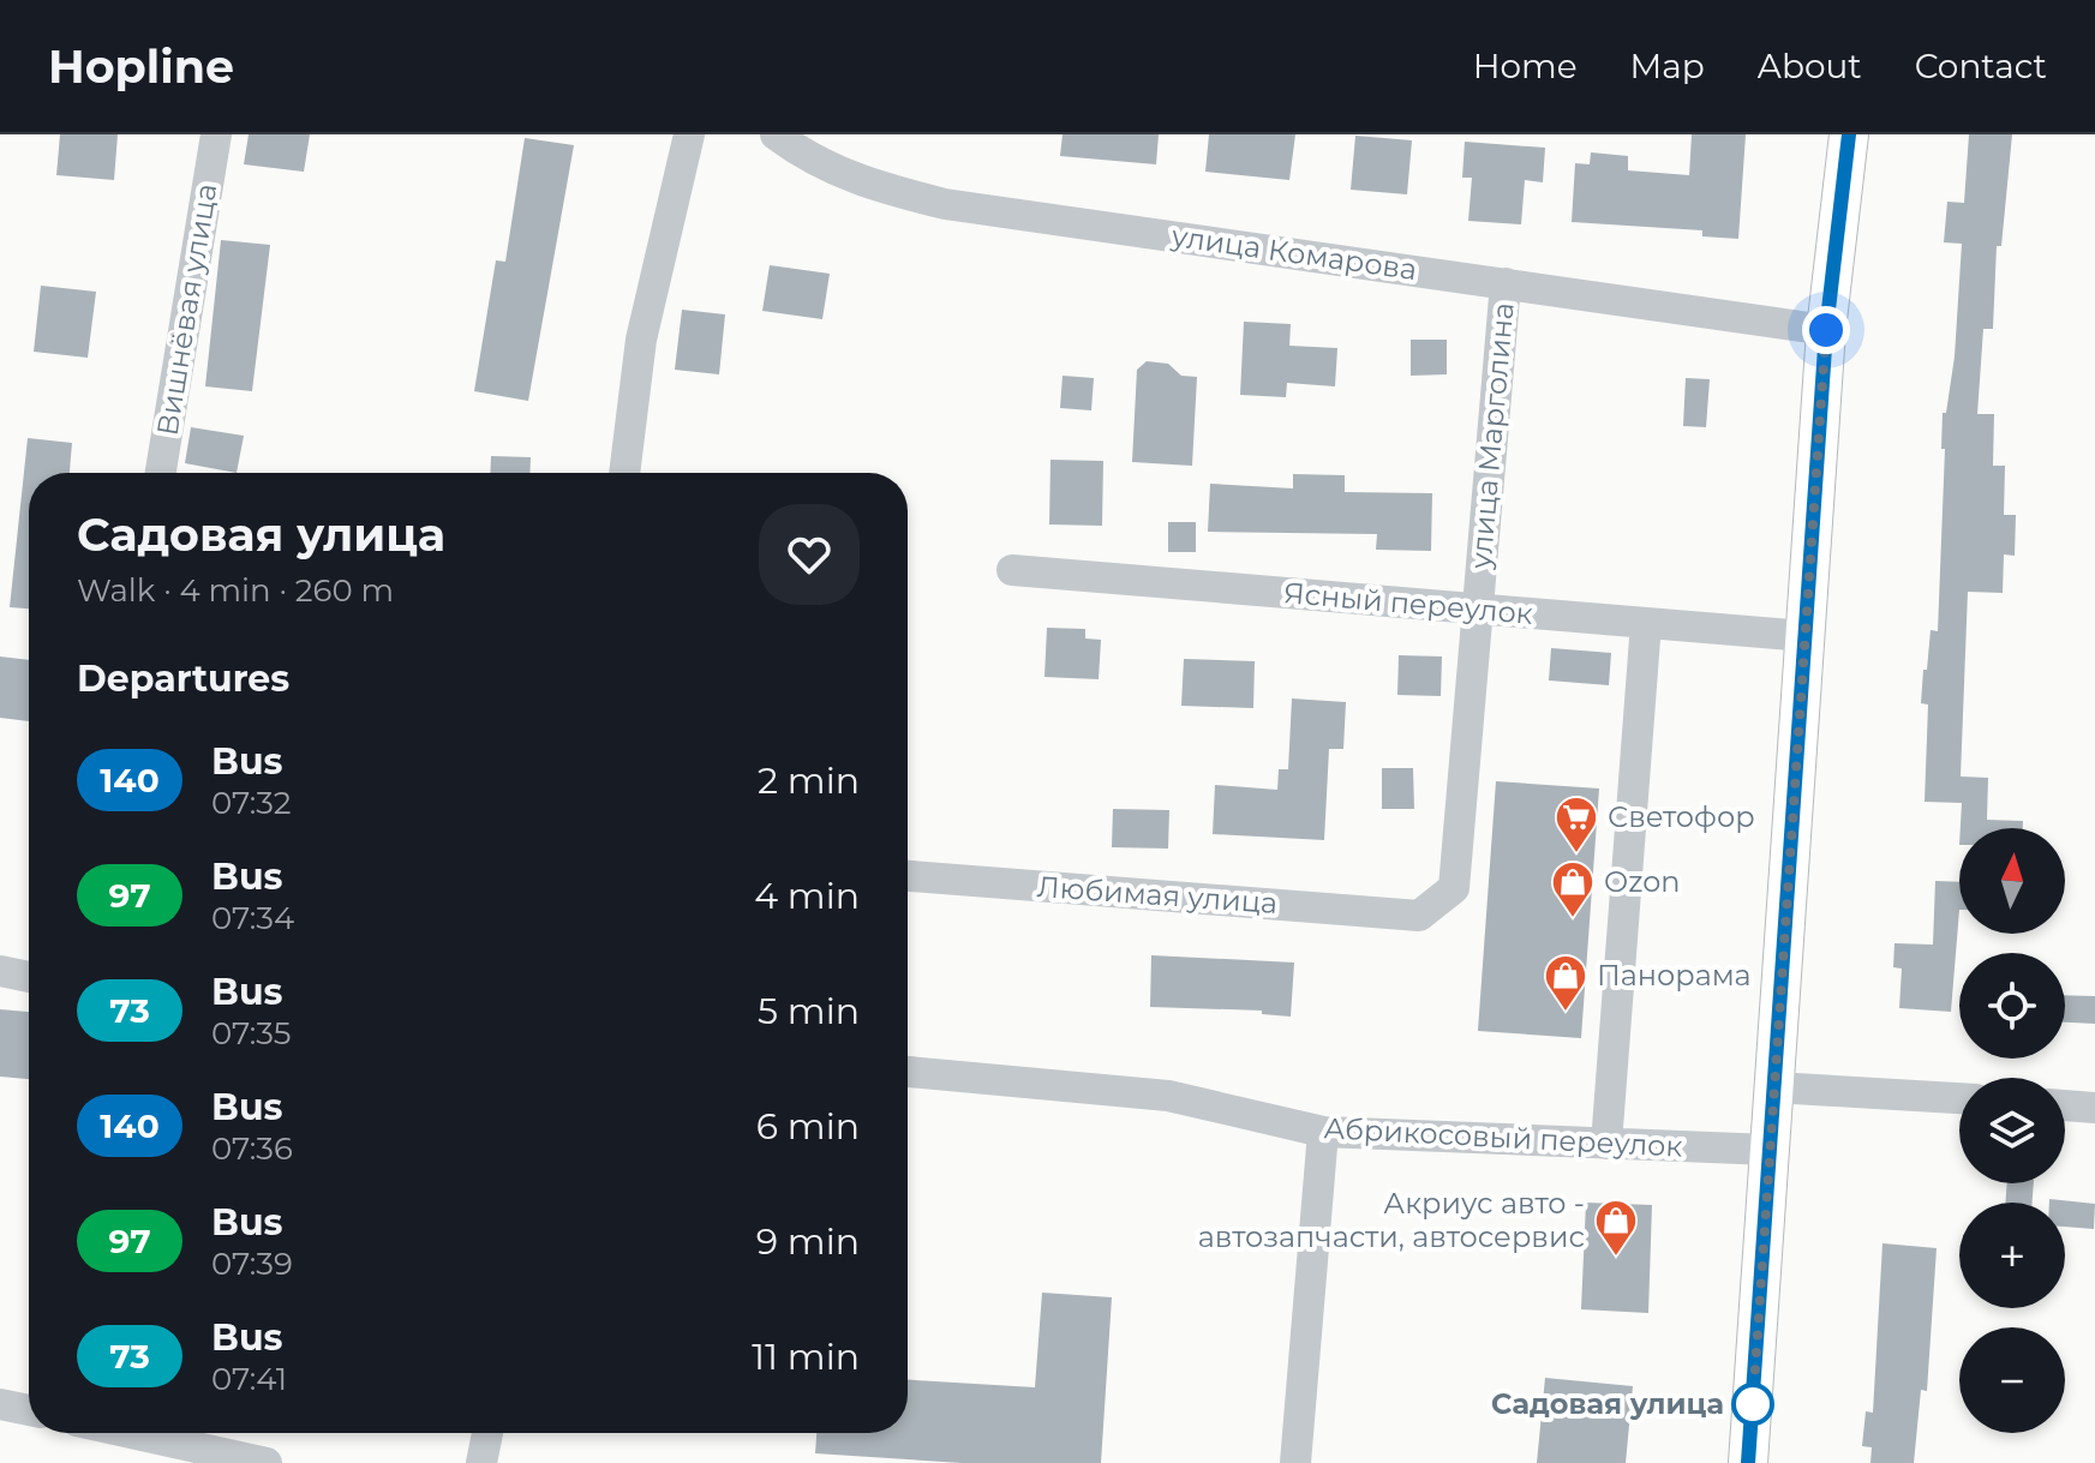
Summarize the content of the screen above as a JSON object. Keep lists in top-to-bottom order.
{
  "streets": {
    "street": [
      "улица Комарова",
      "Вишнёвая улица",
      "улица Марголина",
      "Ясный переулок",
      "Любимая улица",
      "Абрикосовый переулок"
    ]
  },
  "crossings": [
    ["улица Комарова", "улица Марголина"],
    ["улица Марголина", "Ясный переулок"],
    ["улица Марголина", "Любимая улица"]
  ],
  "places": {
    "supermarket": ["Светофор"],
    "shop": ["Ozon", "Панорама", "Акриус авто - автозапчасти, автосервис"],
    "other": ["Садовая улица"]
  },
  "lines": ["bus line 140"],
  "north": "top",
  "page": {
    "header": "Hopline",
    "nav": [
      "Home",
      "Map",
      "About",
      "Contact"
    ],
    "heading": [
      ["Садовая улица", "Walk · 4 min · 260 m"],
      "Departures"
    ],
    "list": [
      {
        "mark": "140",
        "name": "Bus",
        "note": "07:32",
        "value": "2 min"
      },
      {
        "mark": "97",
        "name": "Bus",
        "note": "07:34",
        "value": "4 min"
      },
      {
        "mark": "73",
        "name": "Bus",
        "note": "07:35",
        "value": "5 min"
      },
      {
        "mark": "140",
        "name": "Bus",
        "note": "07:36",
        "value": "6 min"
      },
      {
        "mark": "97",
        "name": "Bus",
        "note": "07:39",
        "value": "9 min"
      },
      {
        "mark": "73",
        "name": "Bus",
        "note": "07:41",
        "value": "11 min"
      }
    ],
    "map_buttons": ["+", "−"]
  }
}
